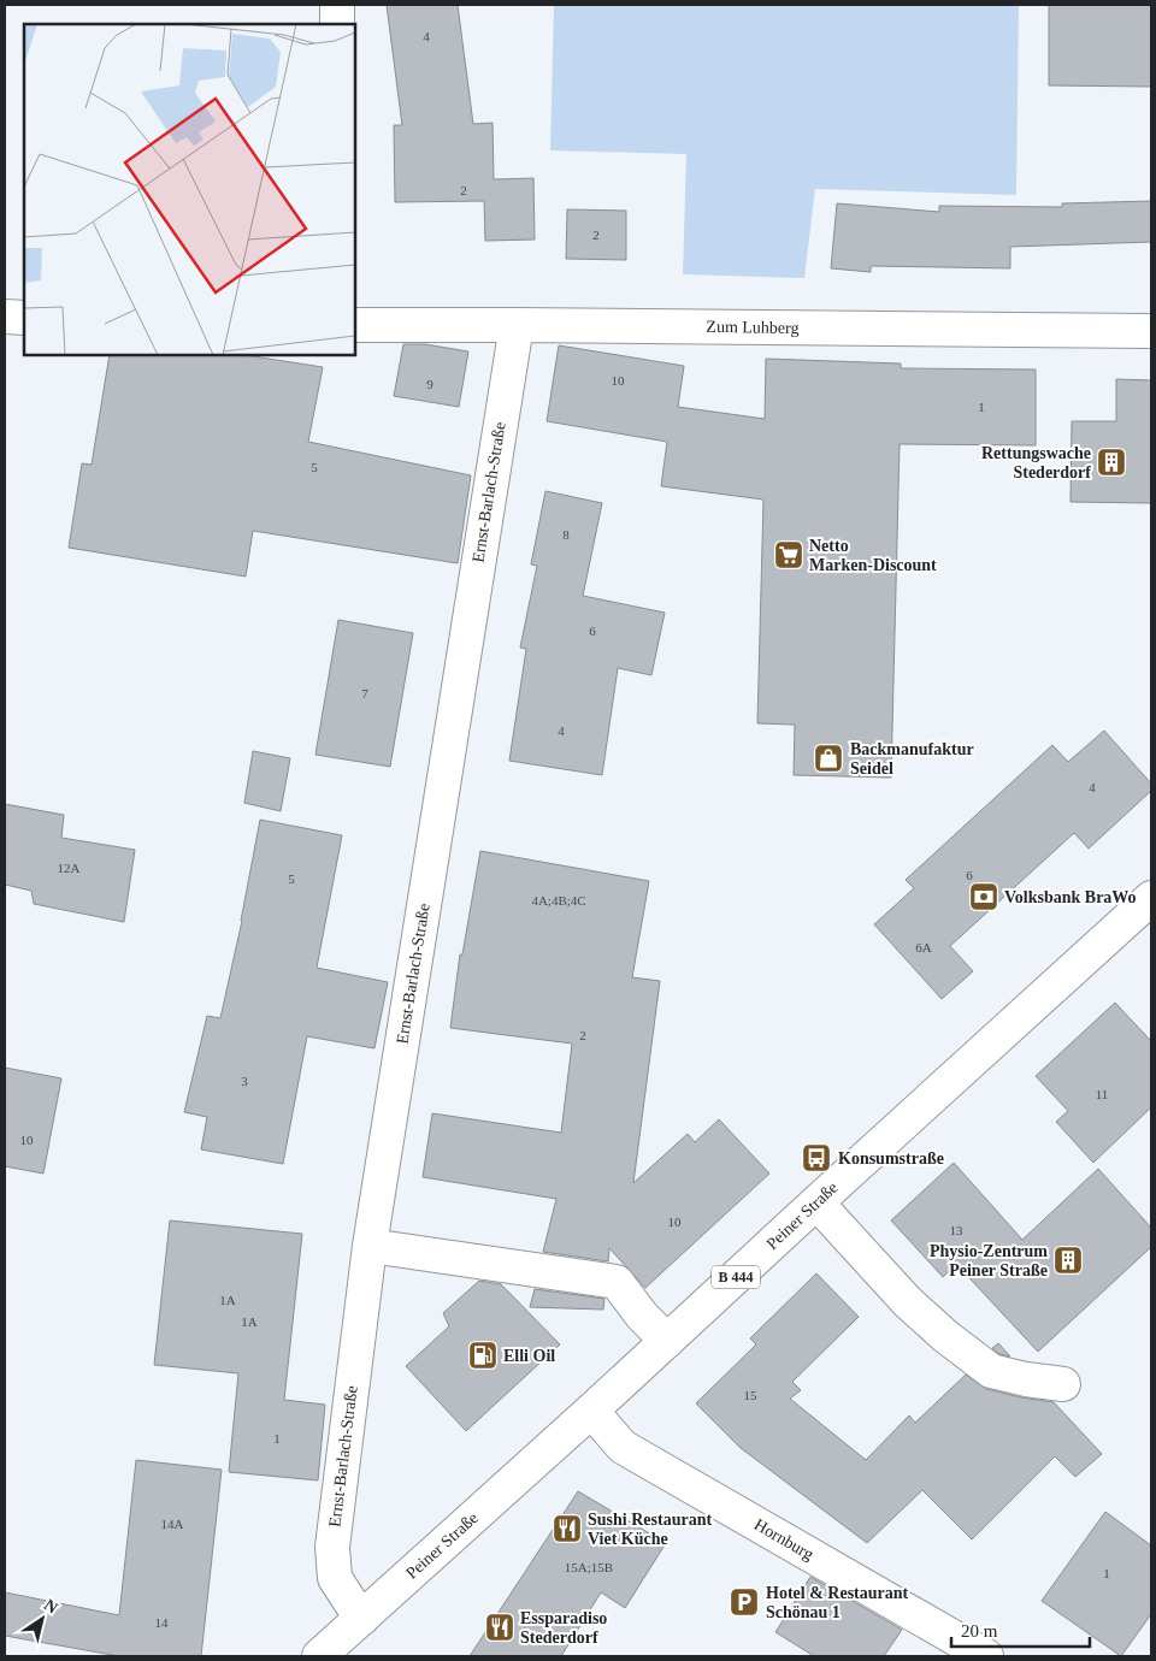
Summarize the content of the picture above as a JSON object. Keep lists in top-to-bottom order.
{
  "streets": {
    "street": [
      "Zum Luhberg",
      "Ernst-Barlach-Straße",
      "Peiner Straße",
      "B 444",
      "Hornburg"
    ]
  },
  "crossings": [
    ["Zum Luhberg", "Ernst-Barlach-Straße"],
    ["Ernst-Barlach-Straße", "Peiner Straße"],
    ["Peiner Straße", "Hornburg"]
  ],
  "places": {
    "building": ["Rettungswache Stederdorf", "Physio-Zentrum Peiner Straße"],
    "supermarket": ["Netto Marken-Discount"],
    "shop": ["Backmanufaktur Seidel"],
    "bank": ["Volksbank BraWo"],
    "bus stop": ["Konsumstraße"],
    "fuel station": ["Elli Oil"],
    "restaurant": ["Sushi Restaurant Viet Küche", "Essparadiso Stederdorf"],
    "parking": ["Hotel & Restaurant Schönau 1"]
  },
  "house_numbers": [
    "4",
    "2",
    "2",
    "10",
    "9",
    "1",
    "5",
    "8",
    "6",
    "7",
    "4",
    "4",
    "12A",
    "6",
    "5",
    "4A;4B;4C",
    "6A",
    "2",
    "3",
    "11",
    "10",
    "10",
    "13",
    "1A",
    "1A",
    "15",
    "1",
    "14A",
    "15A;15B",
    "1",
    "14"
  ],
  "scale_bar": "20 m",
  "north": "top right"
}
